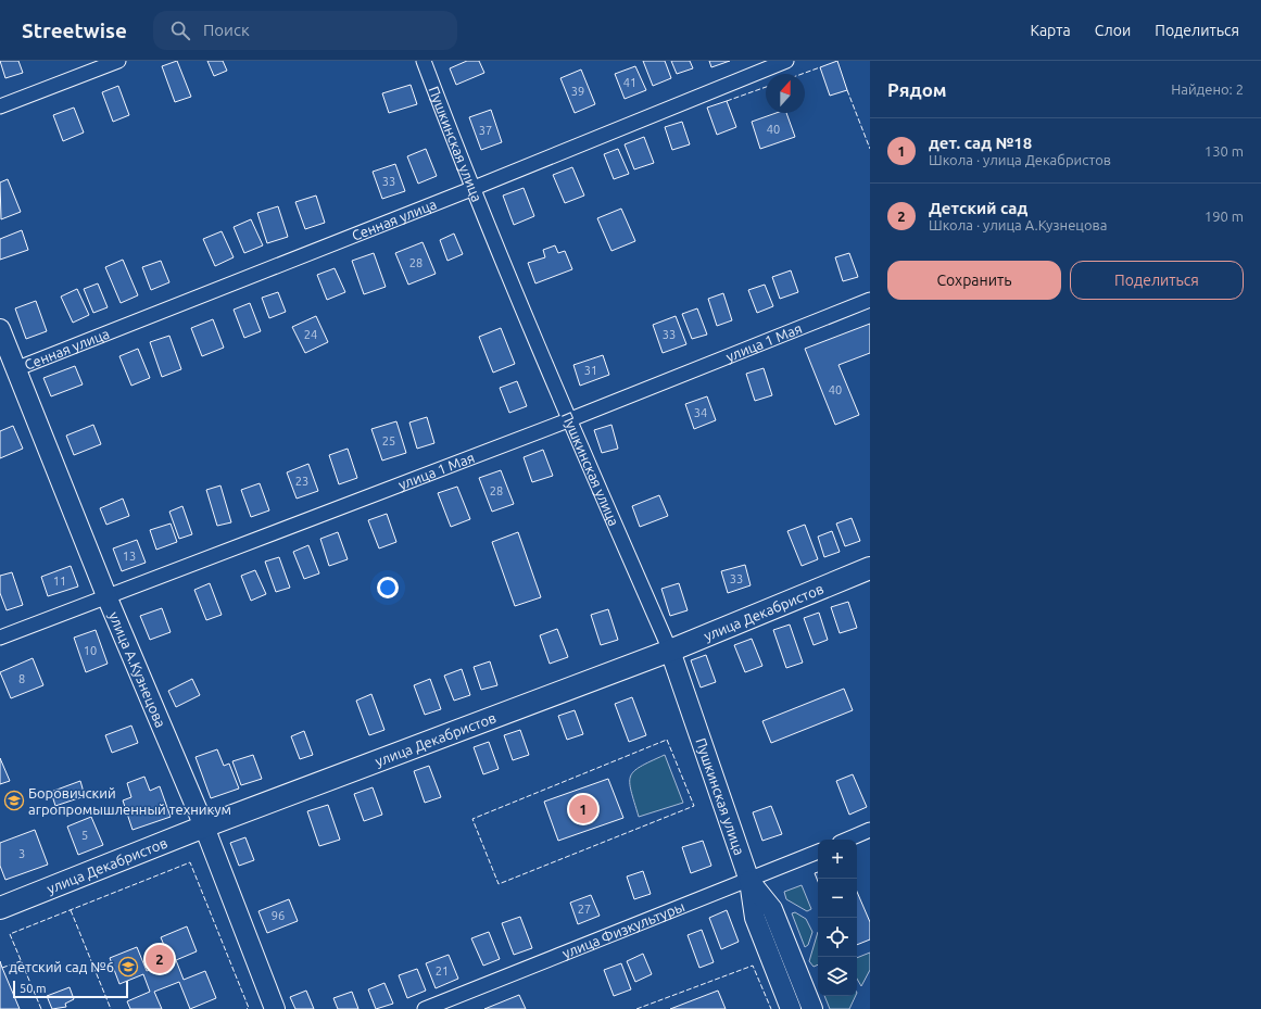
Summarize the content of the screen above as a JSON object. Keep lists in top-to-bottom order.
{
  "streets": {
    "main road": ["Пушкинская улица", "улица Декабристов", "улица А.Кузнецова"],
    "street": ["Сенная улица", "улица 1 Мая", "улица Физкультуры"]
  },
  "crossings": [
    ["Пушкинская улица", "Сенная улица"],
    ["Пушкинская улица", "улица 1 Мая"],
    ["Пушкинская улица", "улица Декабристов"],
    ["Пушкинская улица", "улица Физкультуры"],
    ["Сенная улица", "улица А.Кузнецова"],
    ["улица 1 Мая", "улица А.Кузнецова"],
    ["улица Декабристов", "улица А.Кузнецова"]
  ],
  "places": {
    "school or university": ["Боровичский агропромышленный техникум", "детский сад №6"]
  },
  "house_numbers": [
    "41",
    "39",
    "40",
    "37",
    "33",
    "28",
    "24",
    "33",
    "31",
    "40",
    "34",
    "25",
    "23",
    "28",
    "13",
    "33",
    "11",
    "10",
    "8",
    "5",
    "3",
    "27",
    "96",
    "21"
  ],
  "scale_bar": "50 m",
  "north": "top",
  "page": {
    "header": "Streetwise",
    "search": "Поиск",
    "nav": ["Карта", "Слои", "Поделиться"],
    "heading": ["Рядом", "Найдено: 2"],
    "list": [
      {
        "mark": "1",
        "name": "дет. сад №18",
        "note": "Школа · улица Декабристов",
        "value": "130 m"
      },
      {
        "mark": "2",
        "name": "Детский сад",
        "note": "Школа · улица А.Кузнецова",
        "value": "190 m"
      }
    ],
    "buttons": ["Сохранить", "Поделиться"],
    "pins": ["1", "2"],
    "map_buttons": ["+", "−"],
    "scale": "50 m"
  }
}
